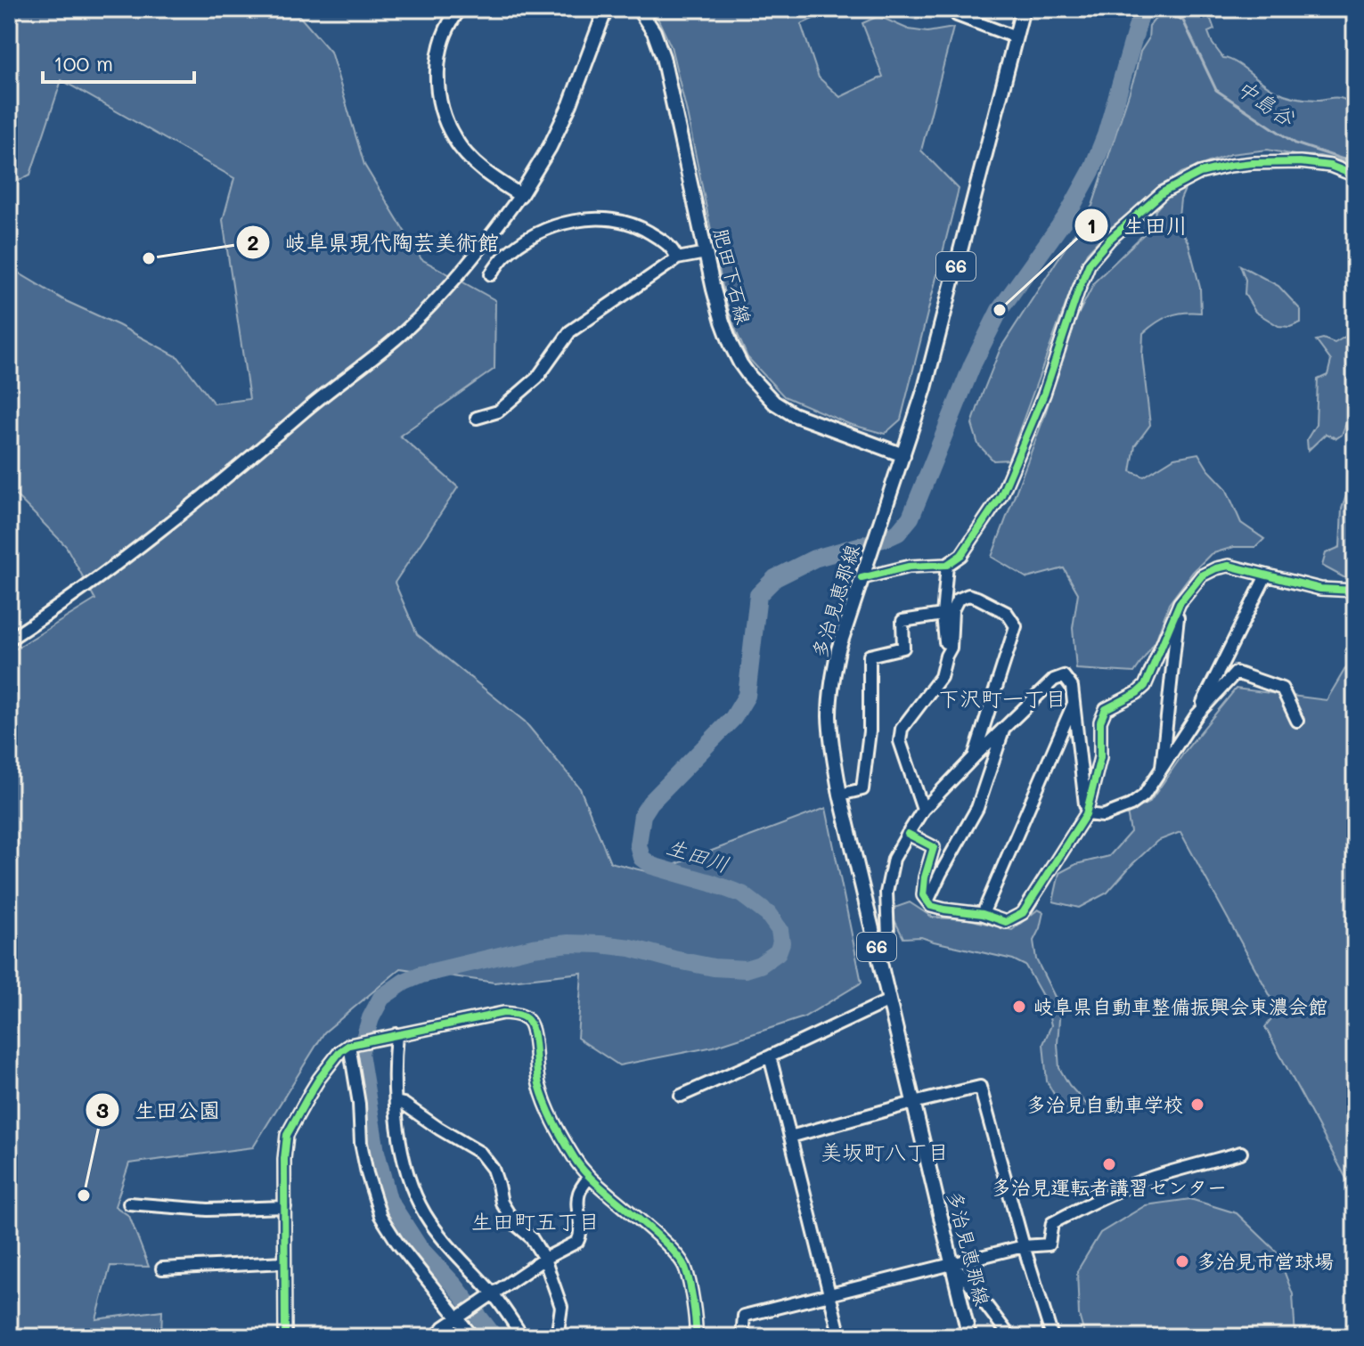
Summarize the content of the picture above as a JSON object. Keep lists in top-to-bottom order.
{
  "streets": {
    "main road": ["66", "肥田下石線", "多治見恵那線"]
  },
  "crossings": [
    ["肥田下石線", "多治見恵那線"]
  ],
  "districts": ["下沢町一丁目", "美坂町八丁目", "生田町五丁目"],
  "water": ["中島谷", "生田川"],
  "places": [
    "岐阜県現代陶芸美術館",
    "生田川",
    "岐阜県自動車整備振興会東濃会館",
    "多治見自動車学校",
    "多治見運転者講習センター",
    "生田公園",
    "多治見市営球場"
  ],
  "scale_bar": "100 m"
}
